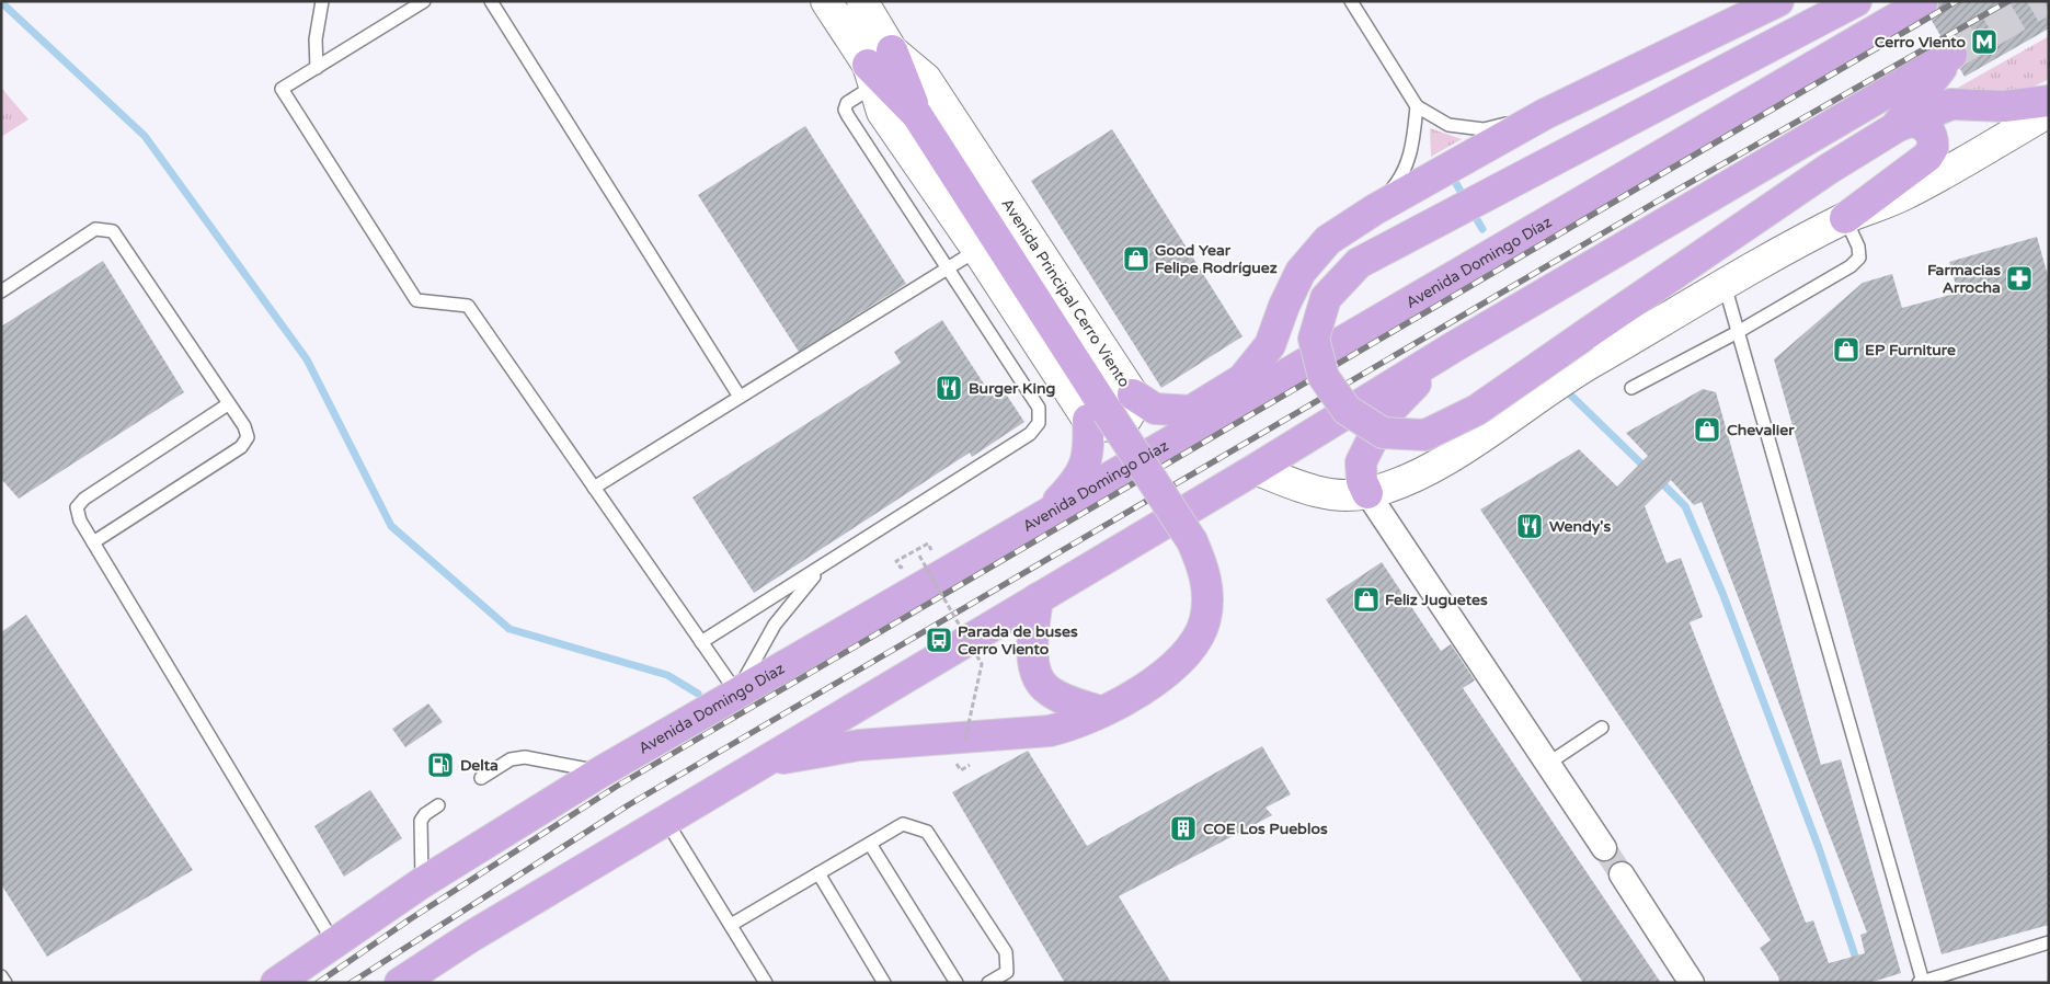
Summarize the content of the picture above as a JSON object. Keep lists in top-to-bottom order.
{
  "streets": {
    "main road": ["Avenida Domingo Díaz"],
    "street": ["Avenida Principal Cerro Viento"]
  },
  "places": {
    "metro station": ["Cerro Viento"],
    "shop": [
      "Good Year Felipe Rodríguez",
      "EP Furniture",
      "Chevalier",
      "Feliz Juguetes"
    ],
    "pharmacy": ["Farmacias Arrocha"],
    "restaurant": ["Burger King", "Wendy's"],
    "bus stop": ["Parada de buses Cerro Viento"],
    "fuel station": ["Delta"],
    "building": ["COE Los Pueblos"]
  }
}
